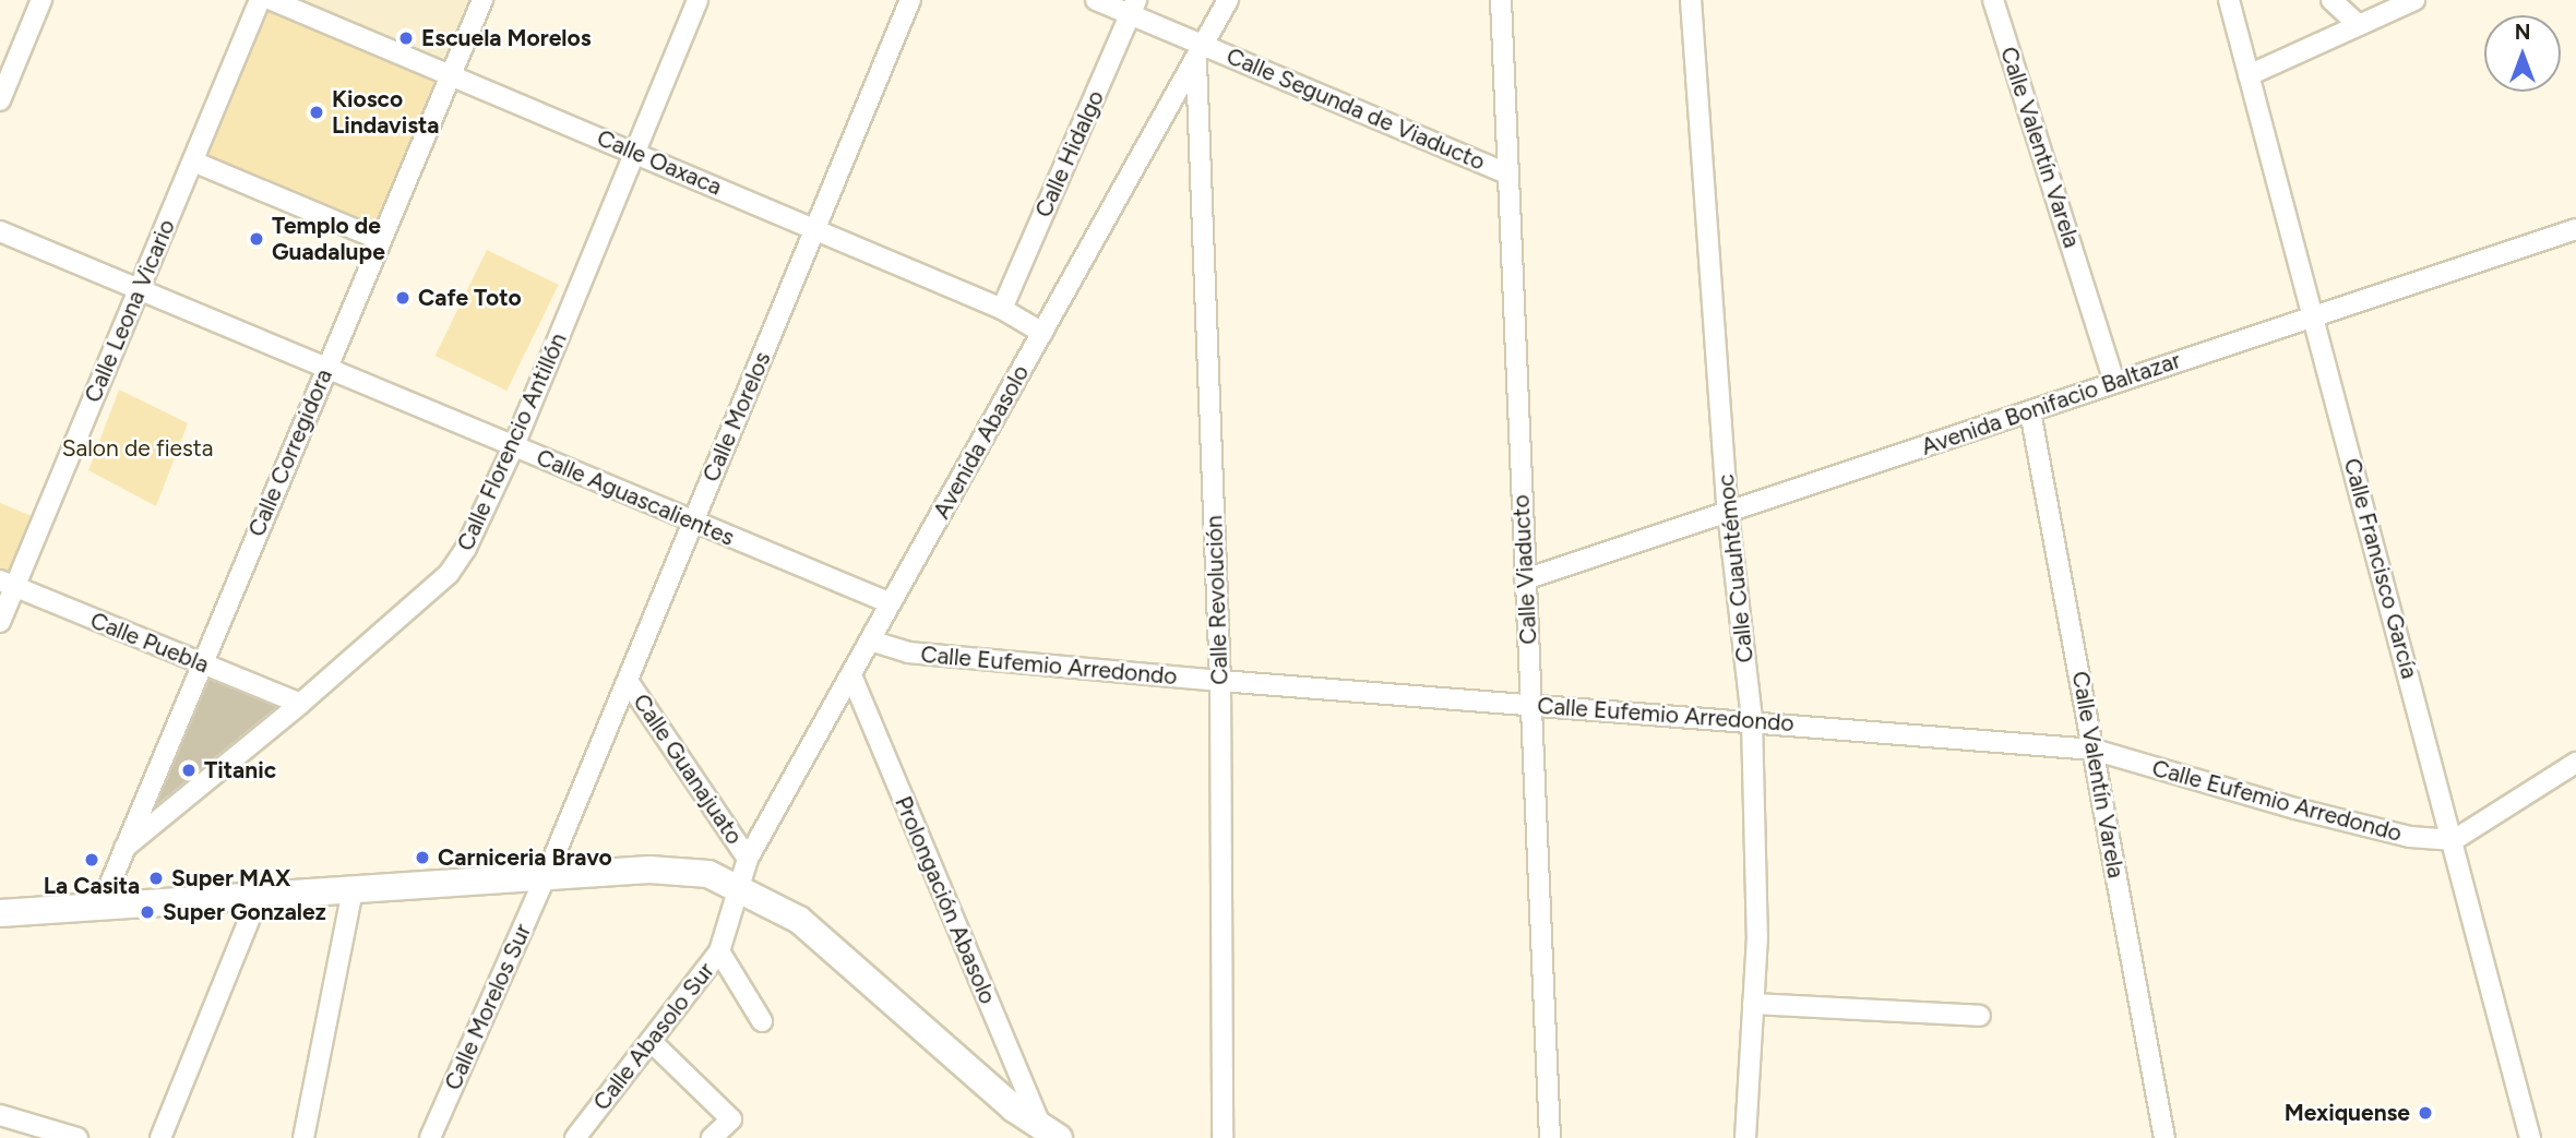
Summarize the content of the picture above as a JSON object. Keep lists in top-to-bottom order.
{
  "streets": {
    "street": [
      "Calle Segunda de Viaducto",
      "Calle Valentín Varela",
      "Calle Hidalgo",
      "Calle Oaxaca",
      "Calle Leona Vicario",
      "Avenida Bonifacio Baltazar",
      "Calle Morelos",
      "Calle Florencio Antillón",
      "Avenida Abasolo",
      "Calle Corregidora",
      "Calle Aguascalientes",
      "Calle Cuauhtémoc",
      "Calle Francisco García",
      "Calle Viaducto",
      "Calle Revolución",
      "Calle Puebla",
      "Calle Eufemio Arredondo",
      "Calle Guanajuato",
      "Prolongación Abasolo",
      "Calle Morelos Sur",
      "Calle Abasolo Sur"
    ]
  },
  "crossings": [
    ["Calle Segunda de Viaducto", "Calle Hidalgo"],
    ["Calle Segunda de Viaducto", "Avenida Abasolo"],
    ["Calle Segunda de Viaducto", "Calle Viaducto"],
    ["Calle Segunda de Viaducto", "Calle Revolución"],
    ["Calle Valentín Varela", "Avenida Bonifacio Baltazar"],
    ["Calle Valentín Varela", "Calle Eufemio Arredondo"],
    ["Calle Hidalgo", "Calle Oaxaca"],
    ["Calle Oaxaca", "Calle Morelos"],
    ["Calle Oaxaca", "Calle Florencio Antillón"],
    ["Calle Oaxaca", "Avenida Abasolo"],
    ["Calle Oaxaca", "Calle Corregidora"],
    ["Calle Leona Vicario", "Calle Aguascalientes"],
    ["Calle Leona Vicario", "Calle Puebla"],
    ["Avenida Bonifacio Baltazar", "Calle Cuauhtémoc"],
    ["Avenida Bonifacio Baltazar", "Calle Francisco García"],
    ["Avenida Bonifacio Baltazar", "Calle Viaducto"],
    ["Calle Morelos", "Calle Aguascalientes"],
    ["Calle Morelos", "Calle Guanajuato"],
    ["Calle Morelos", "Calle Morelos Sur"],
    ["Calle Florencio Antillón", "Calle Corregidora"],
    ["Calle Florencio Antillón", "Calle Aguascalientes"],
    ["Calle Florencio Antillón", "Calle Puebla"],
    ["Avenida Abasolo", "Calle Aguascalientes"],
    ["Avenida Abasolo", "Calle Revolución"],
    ["Avenida Abasolo", "Calle Eufemio Arredondo"],
    ["Avenida Abasolo", "Calle Guanajuato"],
    ["Avenida Abasolo", "Prolongación Abasolo"],
    ["Avenida Abasolo", "Calle Abasolo Sur"],
    ["Calle Corregidora", "Calle Aguascalientes"],
    ["Calle Corregidora", "Calle Puebla"],
    ["Calle Cuauhtémoc", "Calle Eufemio Arredondo"],
    ["Calle Francisco García", "Calle Eufemio Arredondo"],
    ["Calle Viaducto", "Calle Eufemio Arredondo"],
    ["Calle Revolución", "Calle Eufemio Arredondo"]
  ],
  "parks": ["Salon de fiesta"],
  "places": [
    "Escuela Morelos",
    "Kiosco Lindavista",
    "Templo de Guadalupe",
    "Cafe Toto",
    "Titanic",
    "Carniceria Bravo",
    "La Casita",
    "Super MAX",
    "Super Gonzalez",
    "Mexiquense"
  ],
  "north": "top"
}
